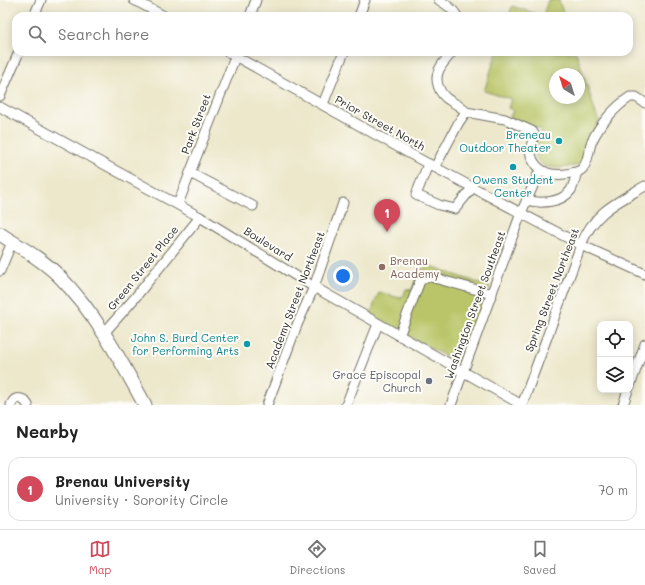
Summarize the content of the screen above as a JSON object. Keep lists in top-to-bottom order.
{
  "streets": {
    "street": [
      "Prior Street North",
      "Park Street",
      "Boulevard",
      "Green Street Place",
      "Spring Street Northeast",
      "Academy Street Northeast",
      "Washington Street Southeast"
    ]
  },
  "crossings": [
    ["Prior Street North", "Spring Street Northeast"],
    ["Prior Street North", "Washington Street Southeast"],
    ["Park Street", "Boulevard"],
    ["Boulevard", "Green Street Place"],
    ["Boulevard", "Spring Street Northeast"],
    ["Boulevard", "Academy Street Northeast"],
    ["Boulevard", "Washington Street Southeast"]
  ],
  "places": [
    "Breneau Outdoor Theater",
    "Owens Student Center",
    "Brenau Academy",
    "John S. Burd Center for Performing Arts",
    "Grace Episcopal Church"
  ],
  "north": "top left",
  "page": {
    "search": "Search here",
    "pins": "1",
    "heading": "Nearby",
    "list": [
      {
        "mark": "1",
        "name": "Brenau University",
        "note": "University · Sorority Circle",
        "value": "70 m"
      }
    ],
    "nav": ["Map", "Directions", "Saved"]
  }
}
